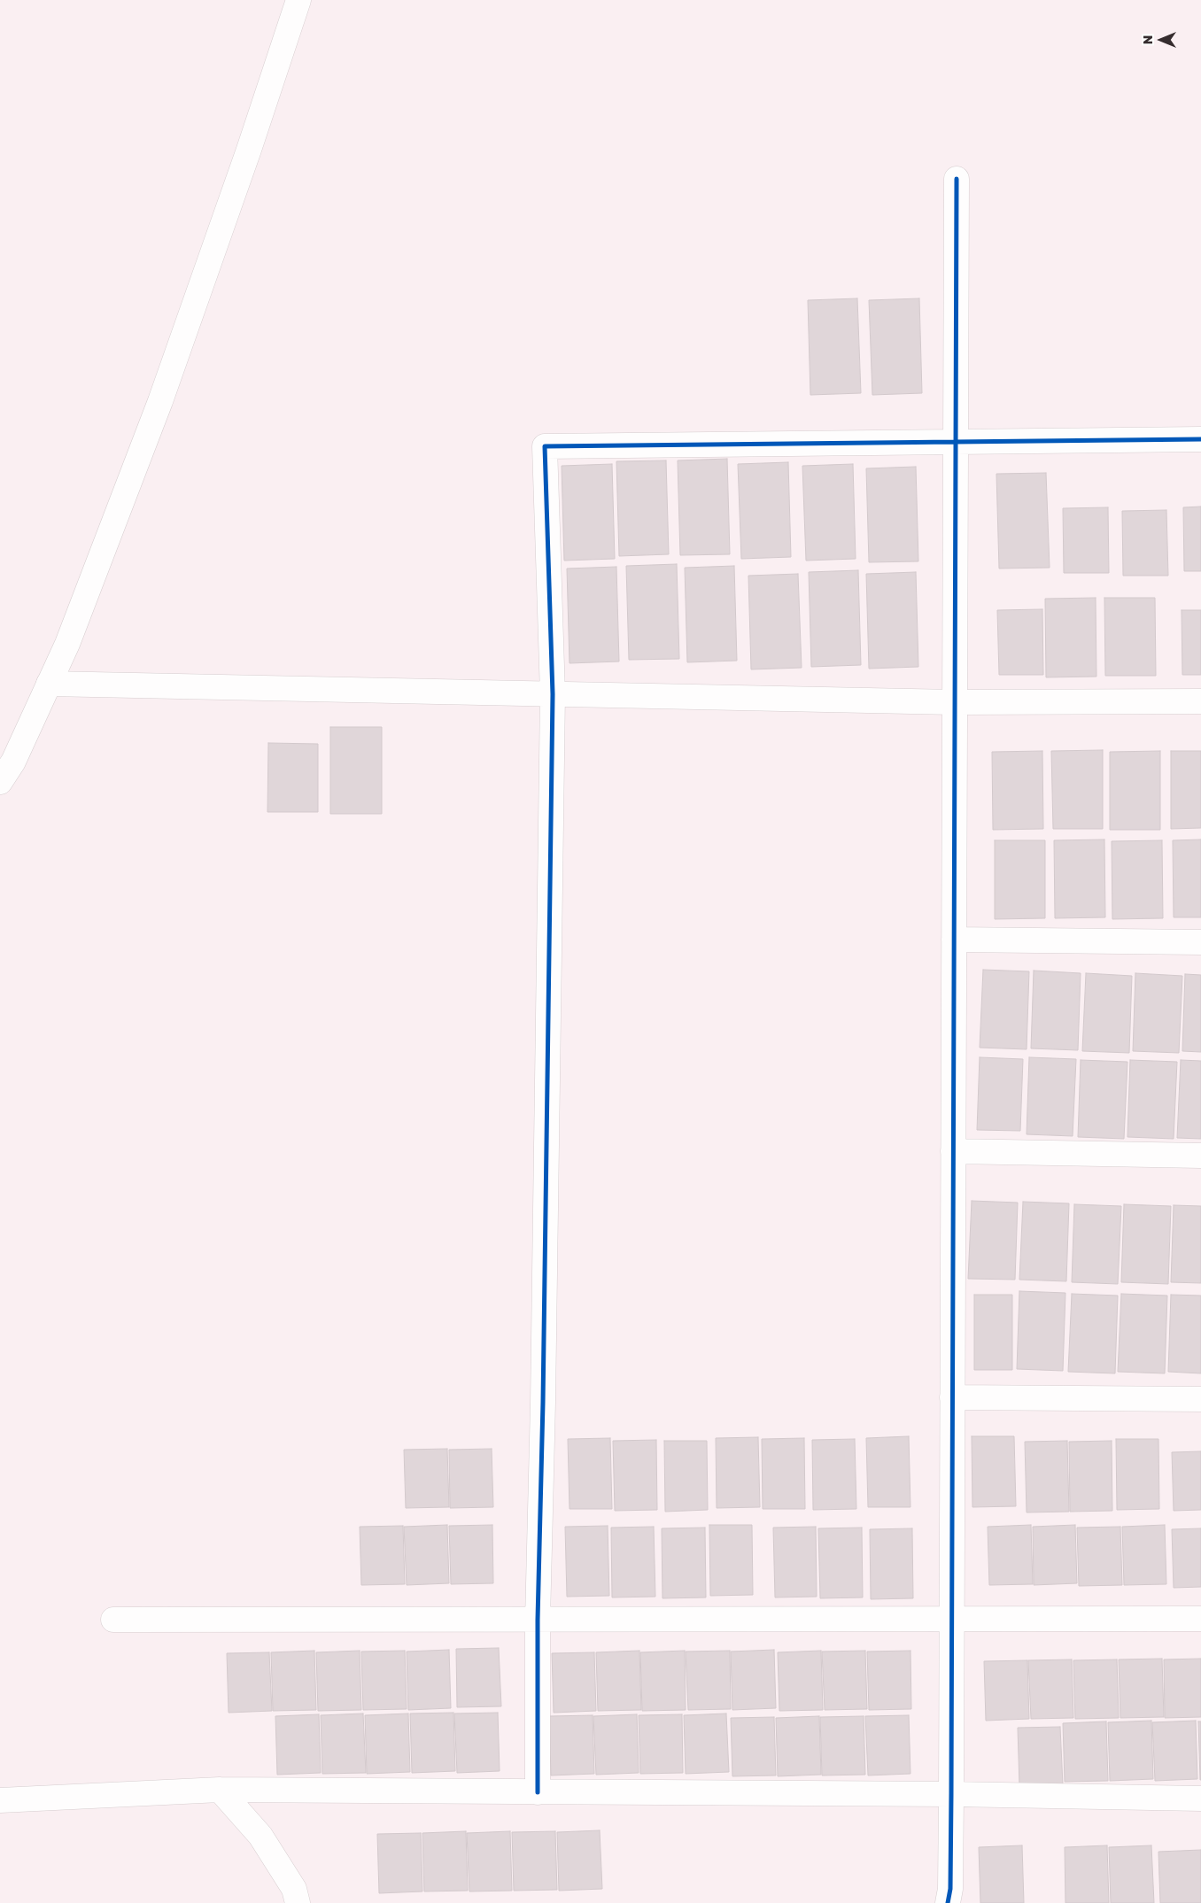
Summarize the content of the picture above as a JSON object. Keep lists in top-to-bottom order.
{
  "north": "left"
}
